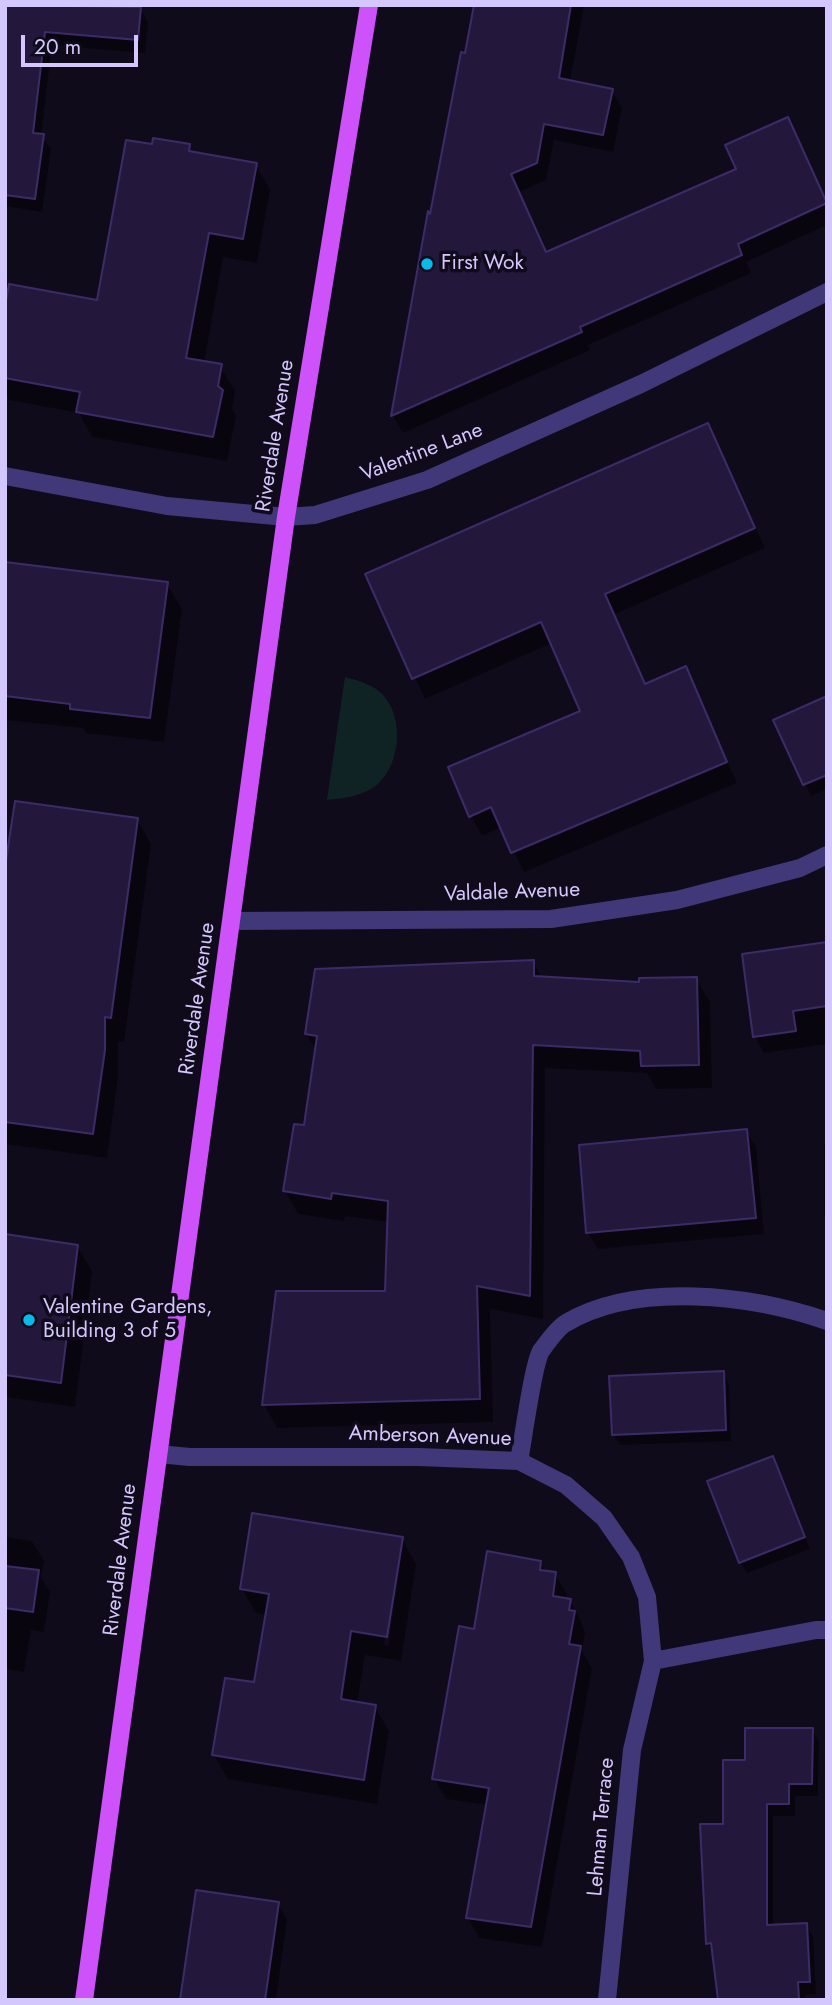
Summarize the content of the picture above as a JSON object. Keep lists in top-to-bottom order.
{
  "streets": {
    "main road": ["Riverdale Avenue"],
    "street": [
      "Valentine Lane",
      "Valdale Avenue",
      "Amberson Avenue",
      "Lehman Terrace"
    ]
  },
  "crossings": [
    ["Riverdale Avenue", "Valentine Lane"],
    ["Riverdale Avenue", "Valdale Avenue"],
    ["Riverdale Avenue", "Amberson Avenue"],
    ["Amberson Avenue", "Lehman Terrace"]
  ],
  "places": ["First Wok", "Valentine Gardens, Building 3 of 5"],
  "scale_bar": "20 m"
}
